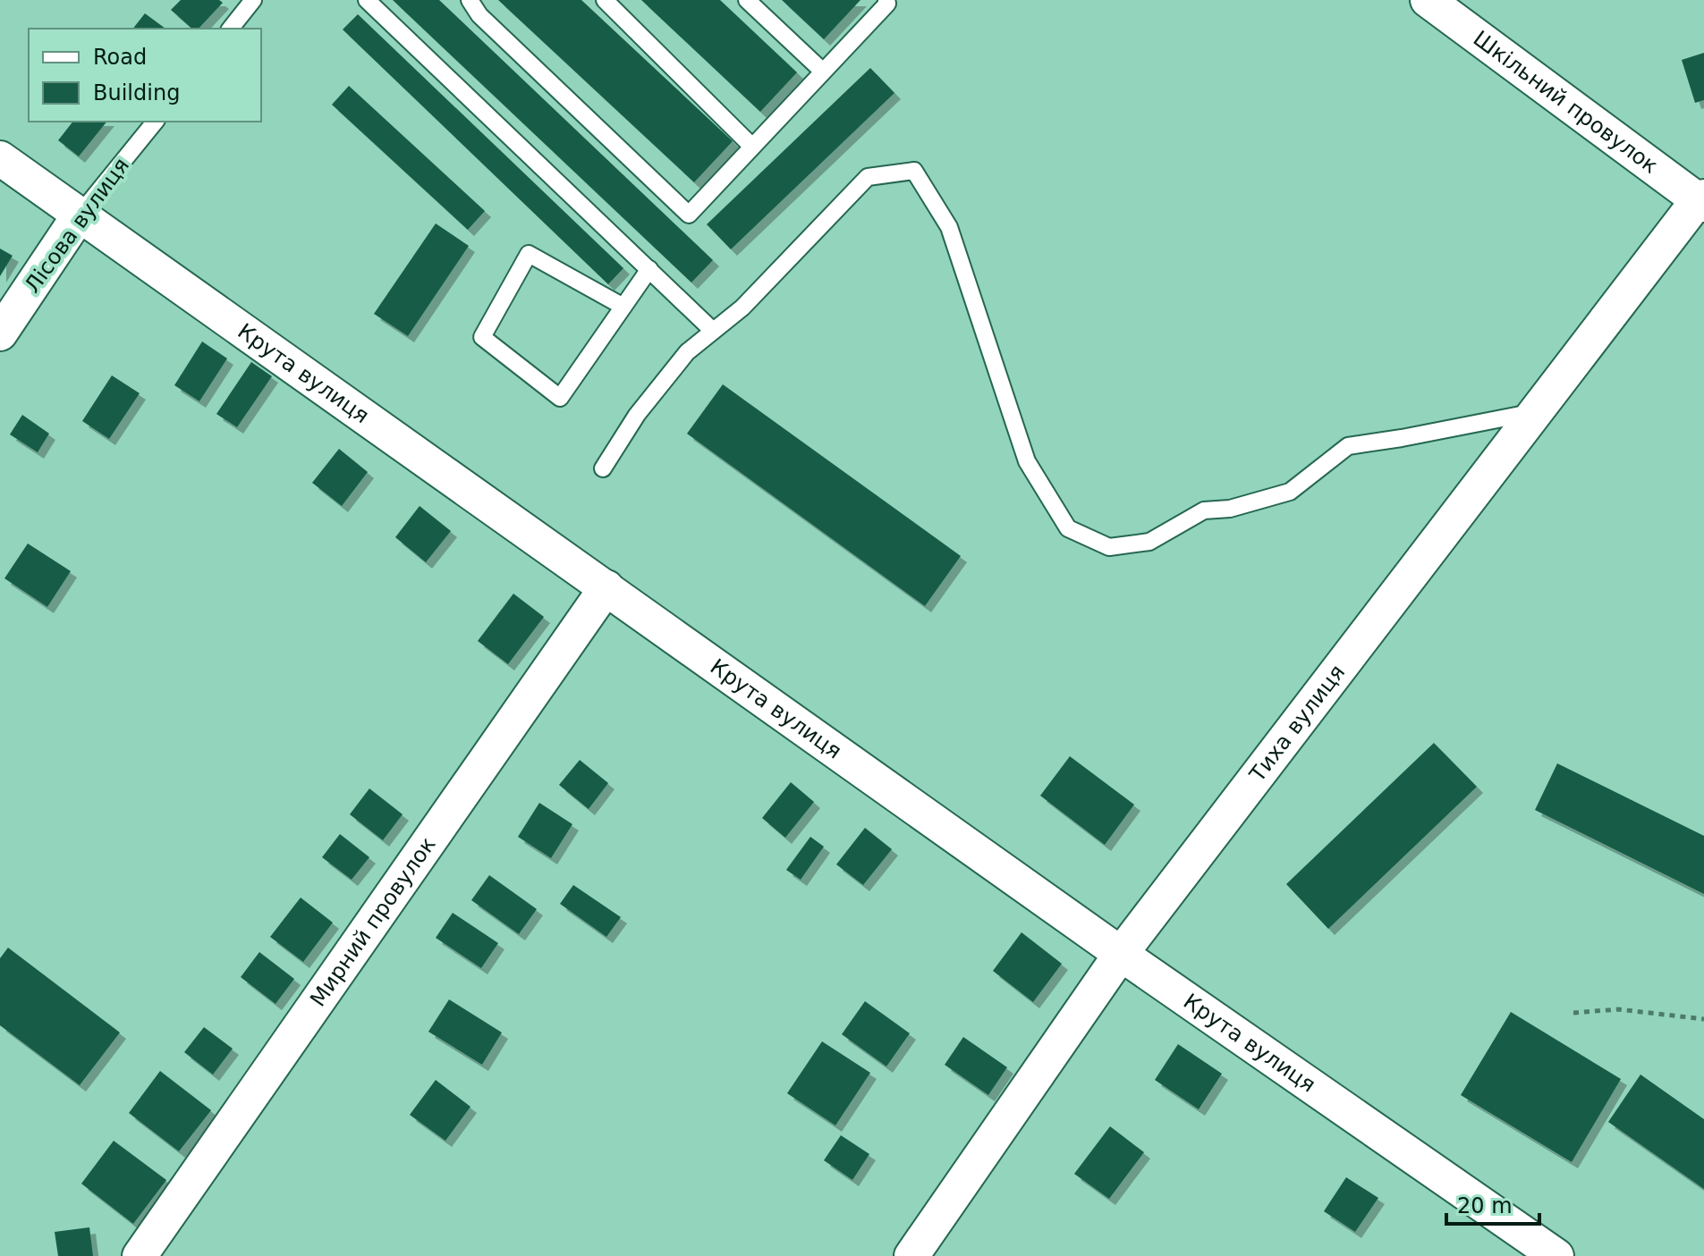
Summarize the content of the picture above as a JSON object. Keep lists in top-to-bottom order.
{
  "streets": {
    "street": [
      "Шкільний провулок",
      "Лісова вулиця",
      "Крута вулиця",
      "Тиха вулиця",
      "Мирний провулок"
    ]
  },
  "crossings": [
    ["Шкільний провулок", "Тиха вулиця"],
    ["Лісова вулиця", "Крута вулиця"],
    ["Крута вулиця", "Тиха вулиця"],
    ["Крута вулиця", "Мирний провулок"]
  ],
  "legend": ["Road", "Building"],
  "scale_bar": "20 m"
}
